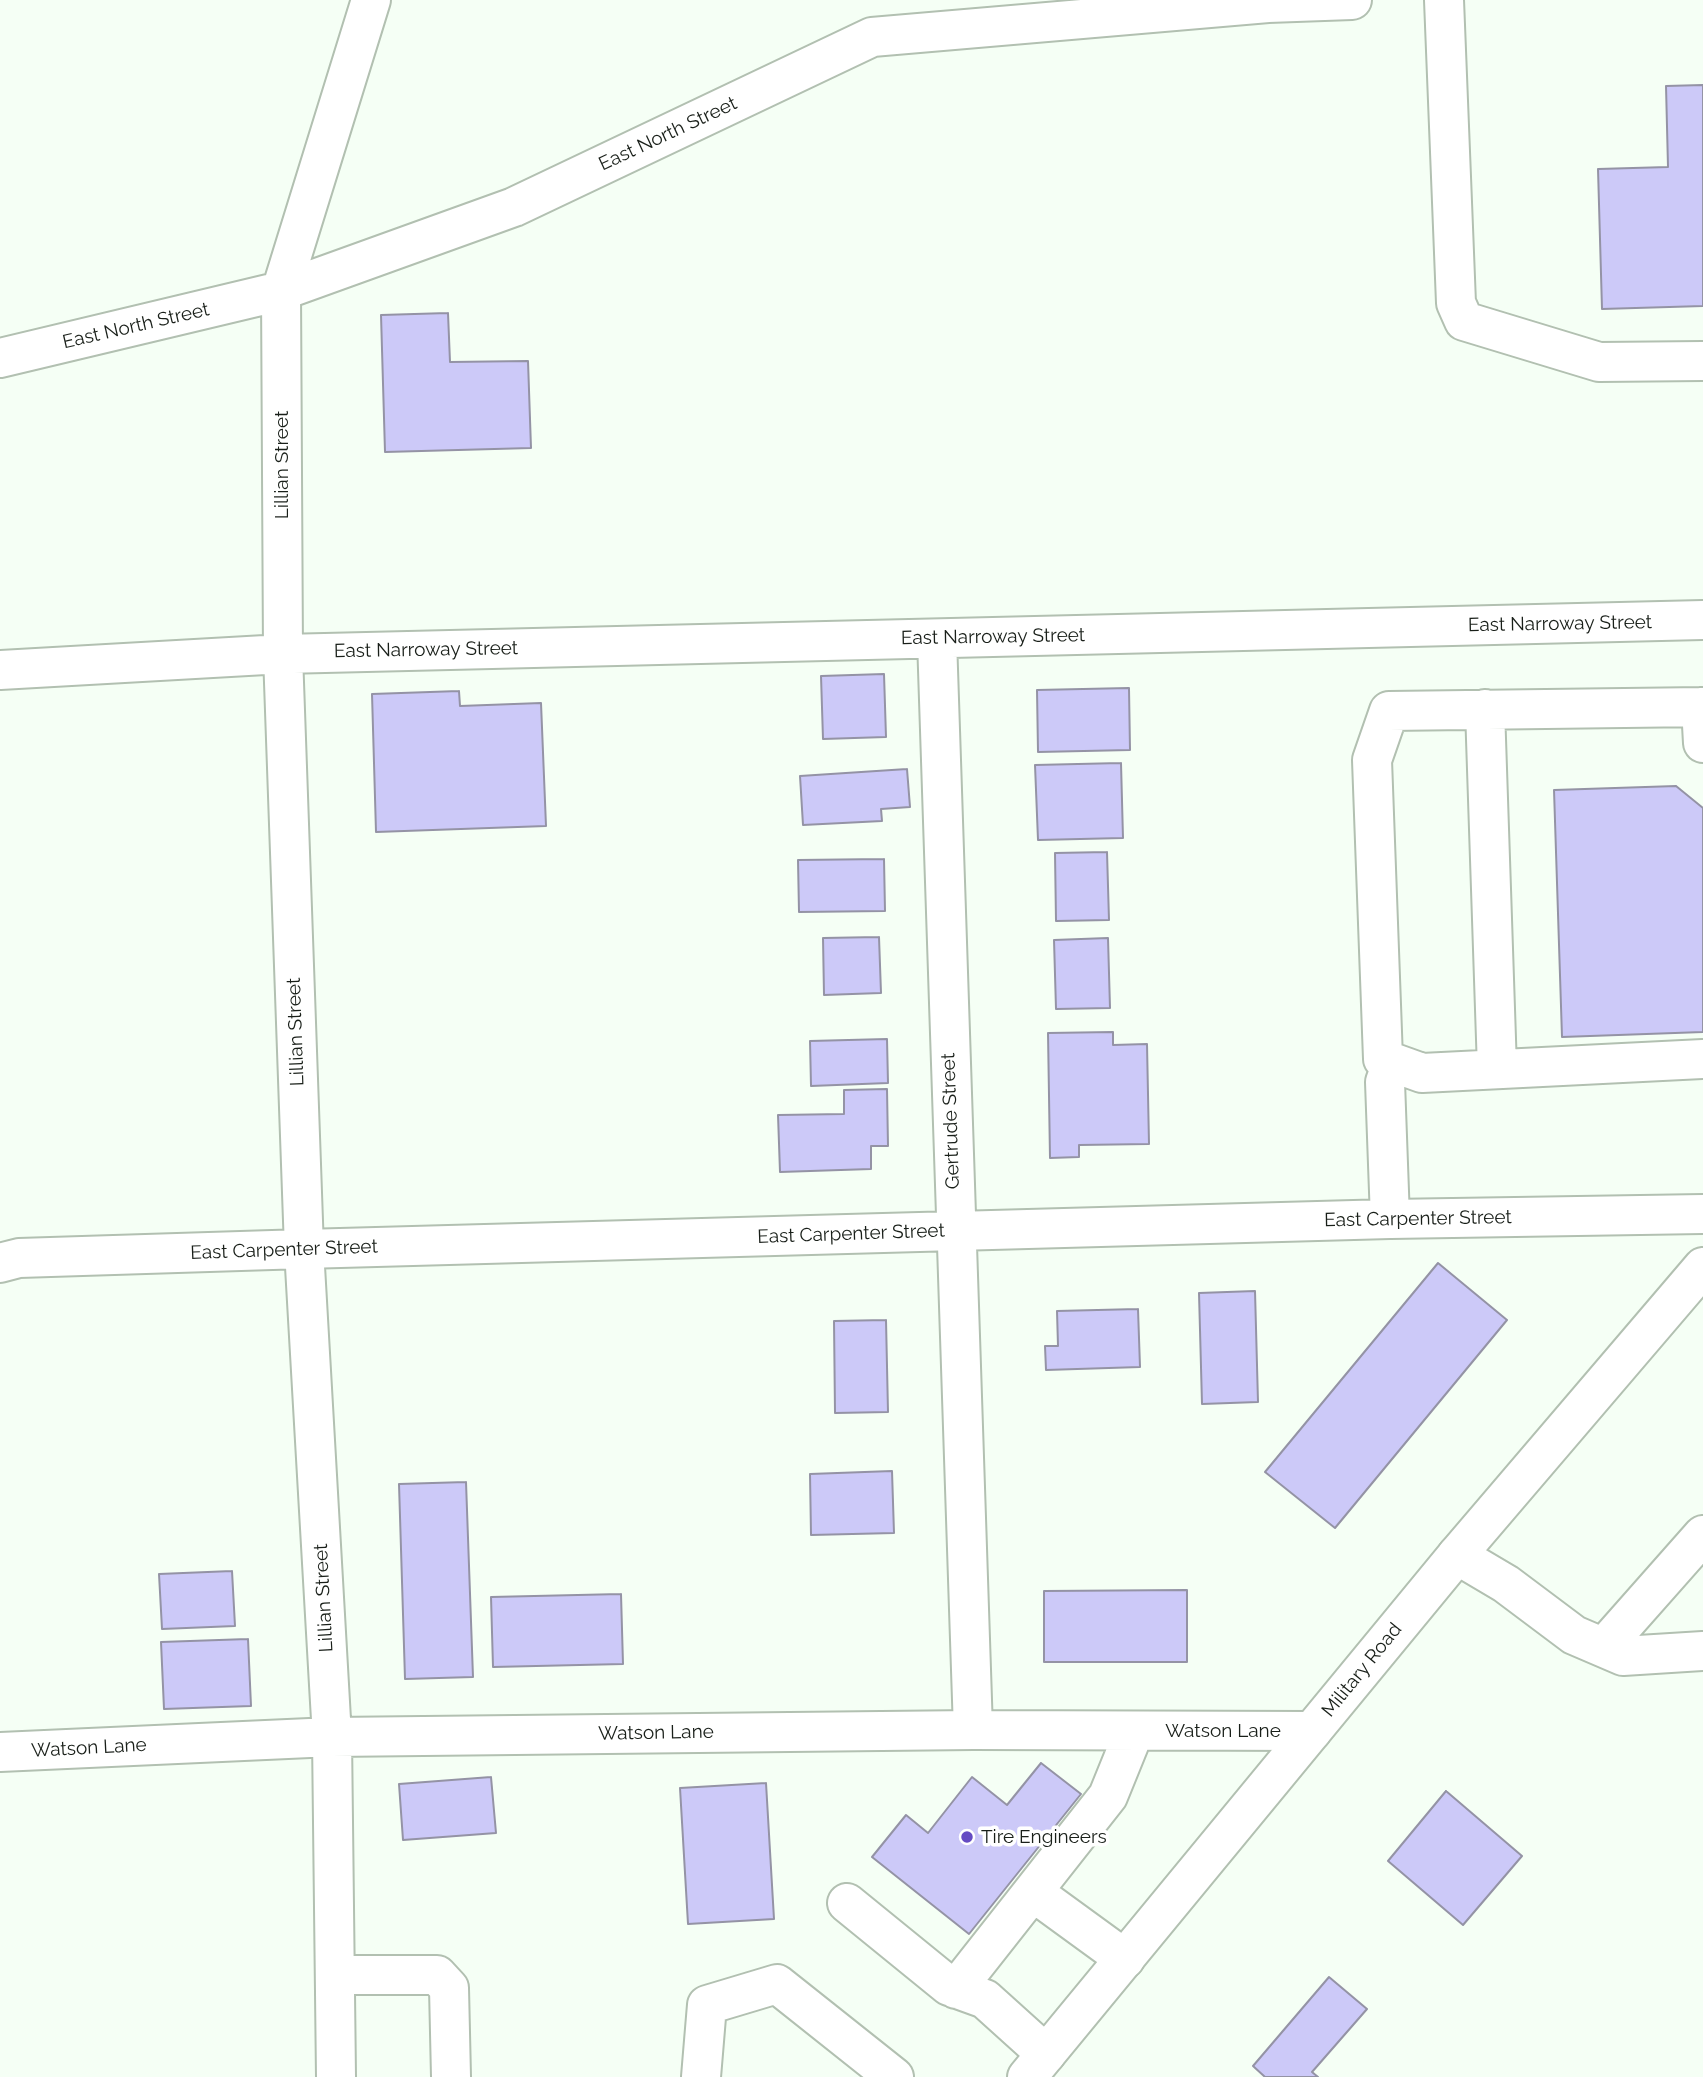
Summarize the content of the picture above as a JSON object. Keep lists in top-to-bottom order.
{
  "streets": {
    "street": [
      "East North Street",
      "Lillian Street",
      "East Narroway Street",
      "Gertrude Street",
      "East Carpenter Street",
      "Military Road",
      "Watson Lane"
    ]
  },
  "crossings": [
    ["East North Street", "Lillian Street"],
    ["Lillian Street", "East Narroway Street"],
    ["Lillian Street", "East Carpenter Street"],
    ["Lillian Street", "Watson Lane"],
    ["East Narroway Street", "Gertrude Street"],
    ["Gertrude Street", "East Carpenter Street"],
    ["Gertrude Street", "Watson Lane"],
    ["Military Road", "Watson Lane"]
  ],
  "places": ["Tire Engineers"]
}
